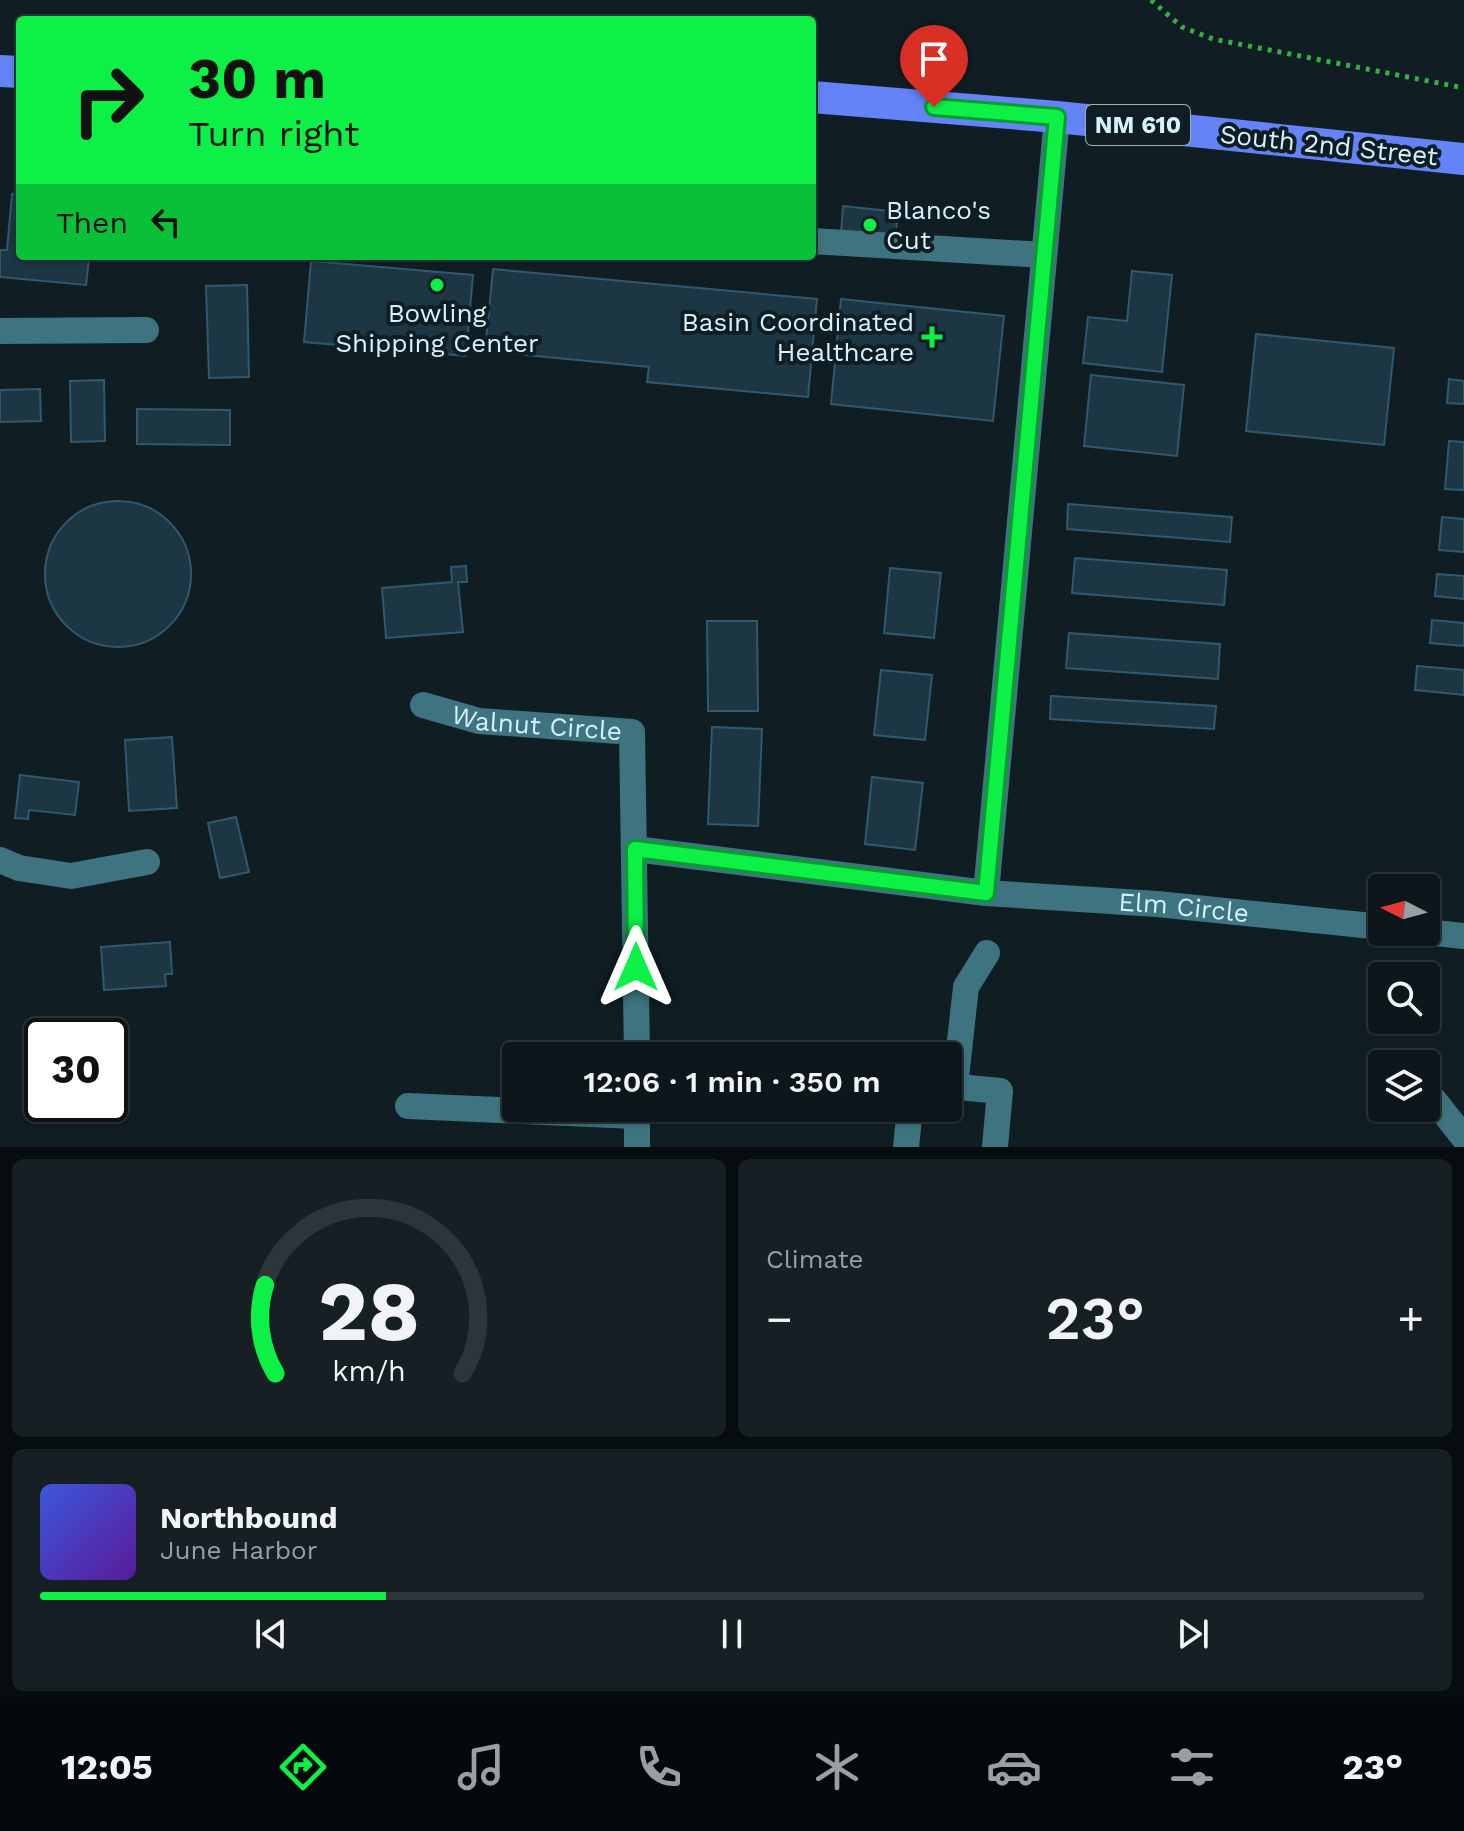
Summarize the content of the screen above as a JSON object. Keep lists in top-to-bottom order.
{
  "streets": {
    "main road": ["NM 610", "South 2nd Street"],
    "street": ["Walnut Circle", "Elm Circle"]
  },
  "crossings": [
    ["Walnut Circle", "Elm Circle"]
  ],
  "places": {
    "other": ["Blanco's Cut", "Bowling Shipping Center"],
    "health": ["Basin Coordinated Healthcare"]
  },
  "north": "left",
  "page": {
    "turn": ["30 m", "Turn right"],
    "then": "Then",
    "limit": "30",
    "trip": "12:06 · 1 min · 350 m",
    "tile": "Climate",
    "heat": ["−", "23°", "+"],
    "song": ["Northbound", "June Harbor"],
    "tabs": ["12:05", "23°"],
    "gauge": ["28", "km/h"]
  }
}
